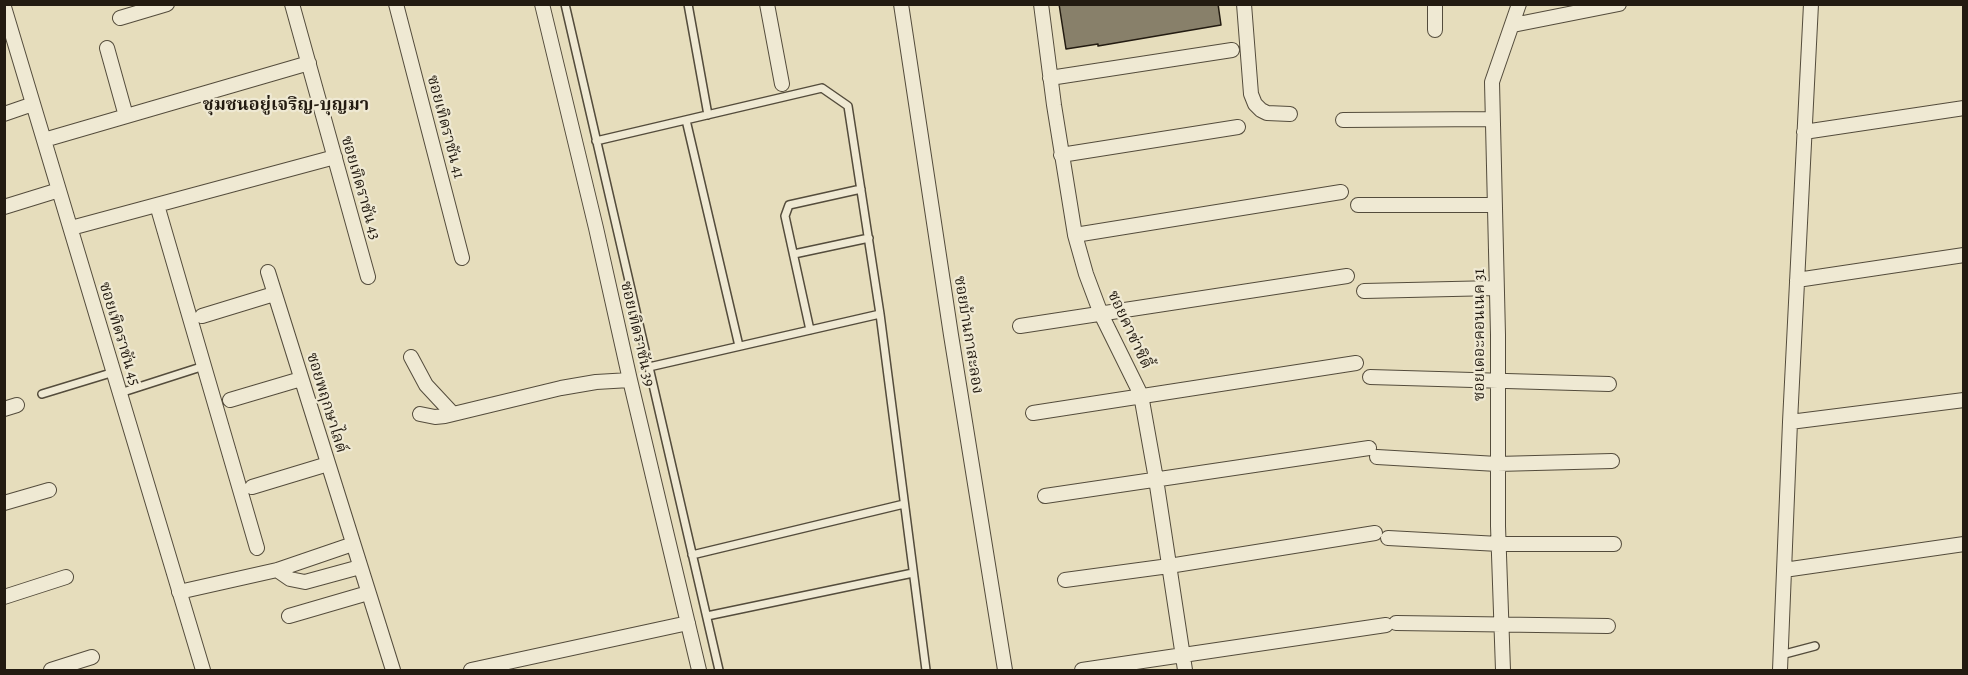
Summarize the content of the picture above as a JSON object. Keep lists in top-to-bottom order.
{
  "streets": {
    "street": [
      "ซอยเทิดราชัน 41",
      "ซอยเทิดราชัน 43",
      "ซอยคาซ่าซิตี้",
      "ซอยเทิดราชัน 45",
      "ซอยเทิดราชัน 39",
      "ซอยบ้านกาสะลอง",
      "ซอยเดอะคอนเนค 31",
      "ซอยพฤกษาไลต์"
    ]
  },
  "districts": ["ชุมชนอยู่เจริญ-บุญมา"]
}
